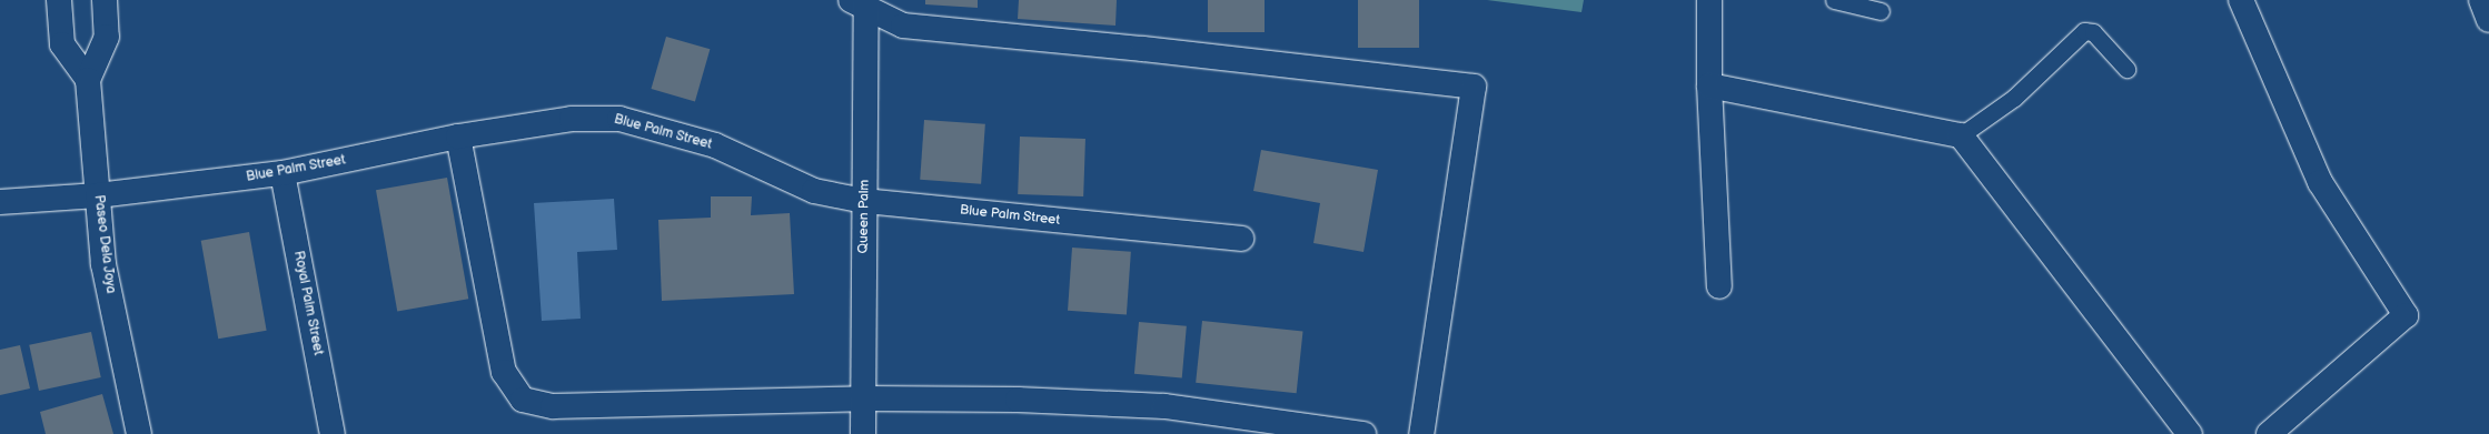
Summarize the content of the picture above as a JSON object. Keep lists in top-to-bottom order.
{
  "streets": {
    "street": [
      "Blue Palm Street",
      "Queen Palm",
      "Paseo Dela Joya",
      "Royal Palm Street"
    ]
  },
  "crossings": [
    ["Blue Palm Street", "Queen Palm"],
    ["Blue Palm Street", "Paseo Dela Joya"],
    ["Blue Palm Street", "Royal Palm Street"]
  ]
}
